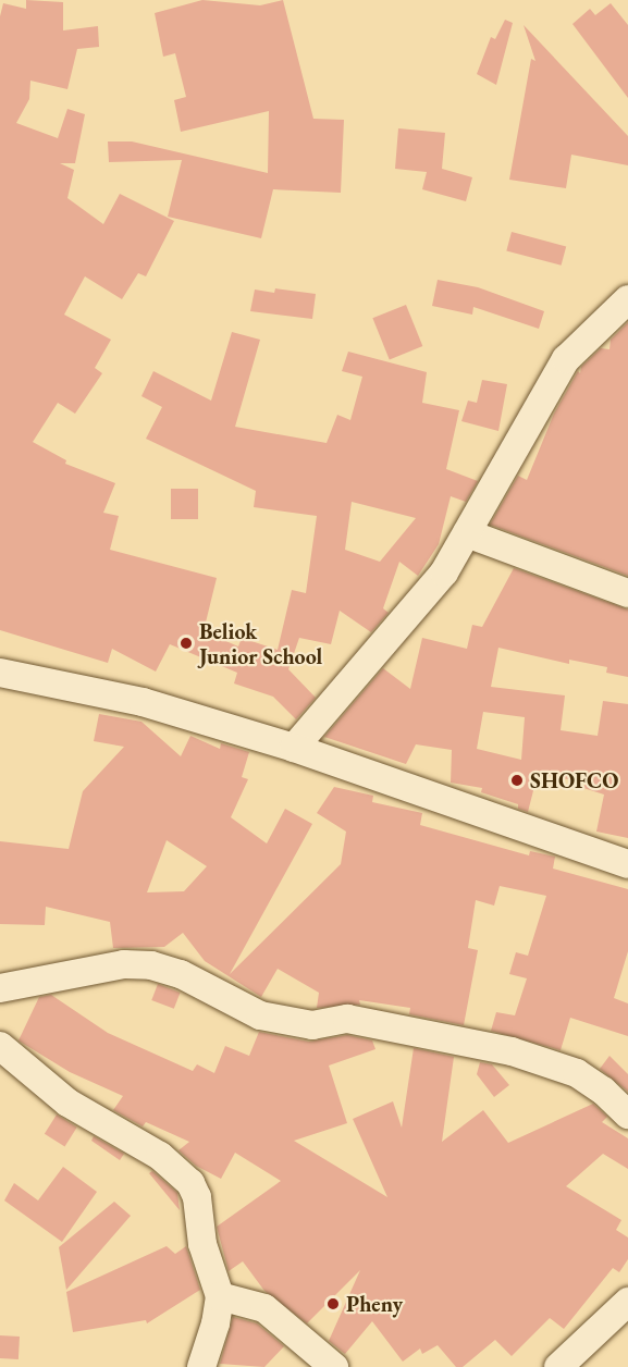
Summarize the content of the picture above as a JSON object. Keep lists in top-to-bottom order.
{
  "places": ["Beliok Junior School", "SHOFCO", "Pheny"]
}
